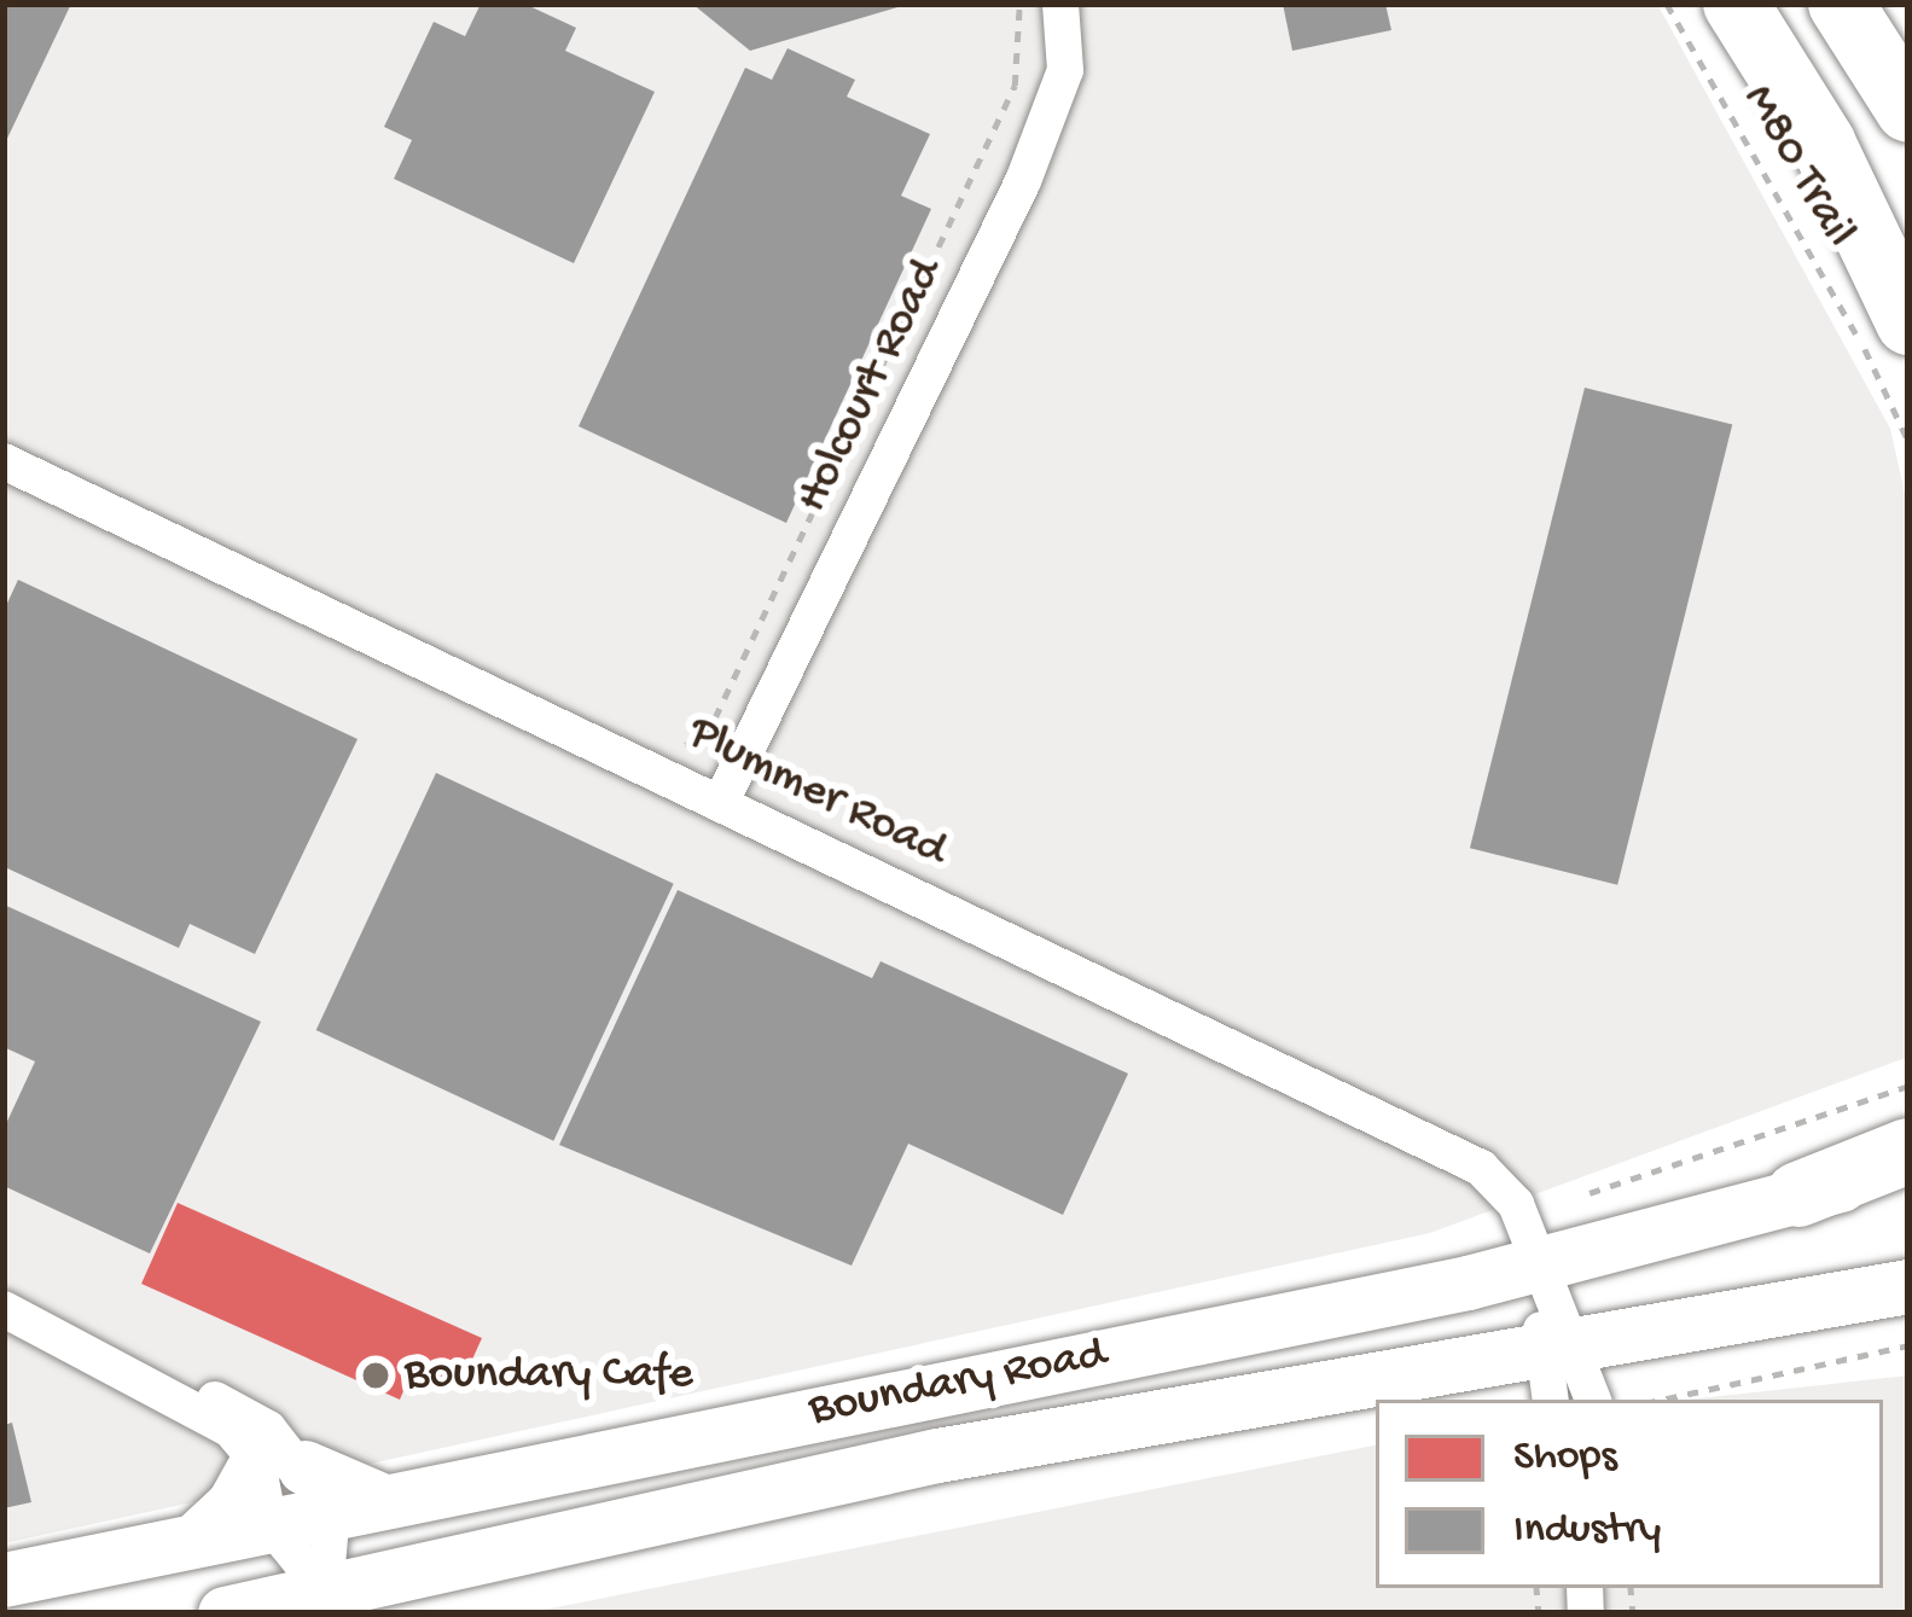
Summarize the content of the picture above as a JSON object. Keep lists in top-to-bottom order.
{
  "streets": {
    "main road": ["Boundary Road"],
    "street": ["Holcourt Road", "Plummer Road"],
    "path": ["M80 Trail"]
  },
  "crossings": [
    ["Holcourt Road", "Plummer Road"],
    ["Plummer Road", "Boundary Road"]
  ],
  "places": ["Boundary Cafe"],
  "legend": ["Shops", "Industry"]
}
